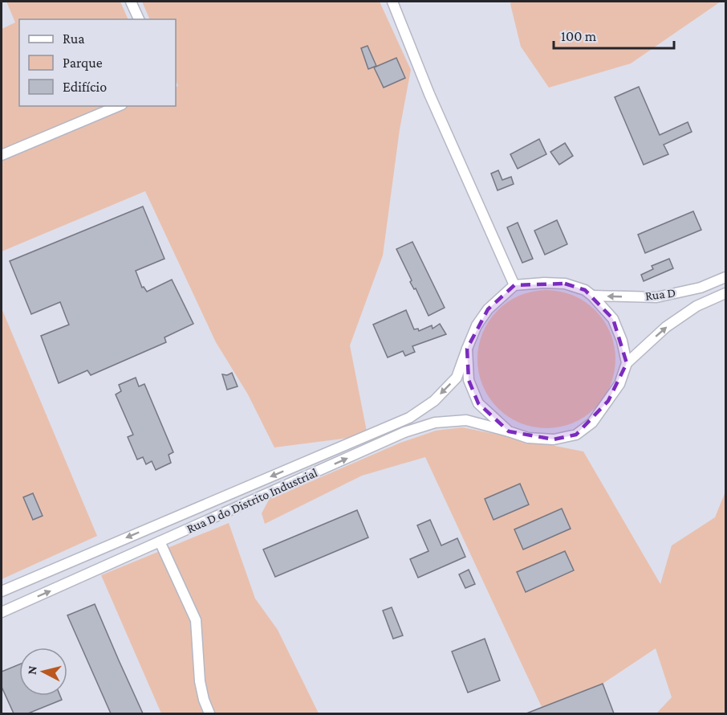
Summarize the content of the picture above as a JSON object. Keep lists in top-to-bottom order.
{
  "streets": {
    "street": ["Rua D", "Rua D do Distrito Industrial"]
  },
  "crossings": [
    ["Rua D", "Rua D do Distrito Industrial"]
  ],
  "legend": ["Rua", "Parque", "Edifício"],
  "scale_bar": "100 m",
  "north": "left"
}
